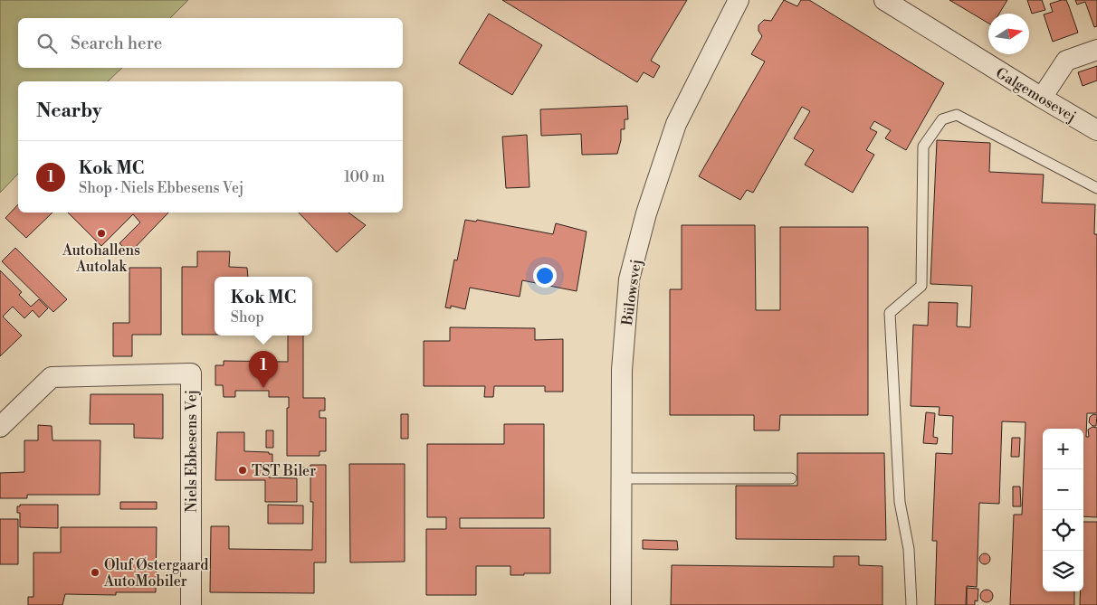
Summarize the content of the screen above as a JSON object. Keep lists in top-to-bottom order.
{
  "streets": {
    "street": ["Galgemosevej", "Bülowsvej", "Niels Ebbesens Vej"]
  },
  "places": ["Autohallens Autolak", "TST Biler", "Oluf Østergaard AutoMobiler"],
  "north": "right",
  "page": {
    "search": "Search here",
    "heading": "Nearby",
    "list": [
      {
        "mark": "1",
        "name": "Kok MC",
        "note": "Shop · Niels Ebbesens Vej",
        "value": "100 m"
      }
    ],
    "popup": ["Kok MC", "Shop"],
    "pins": "1",
    "map_buttons": ["+", "−"]
  }
}
